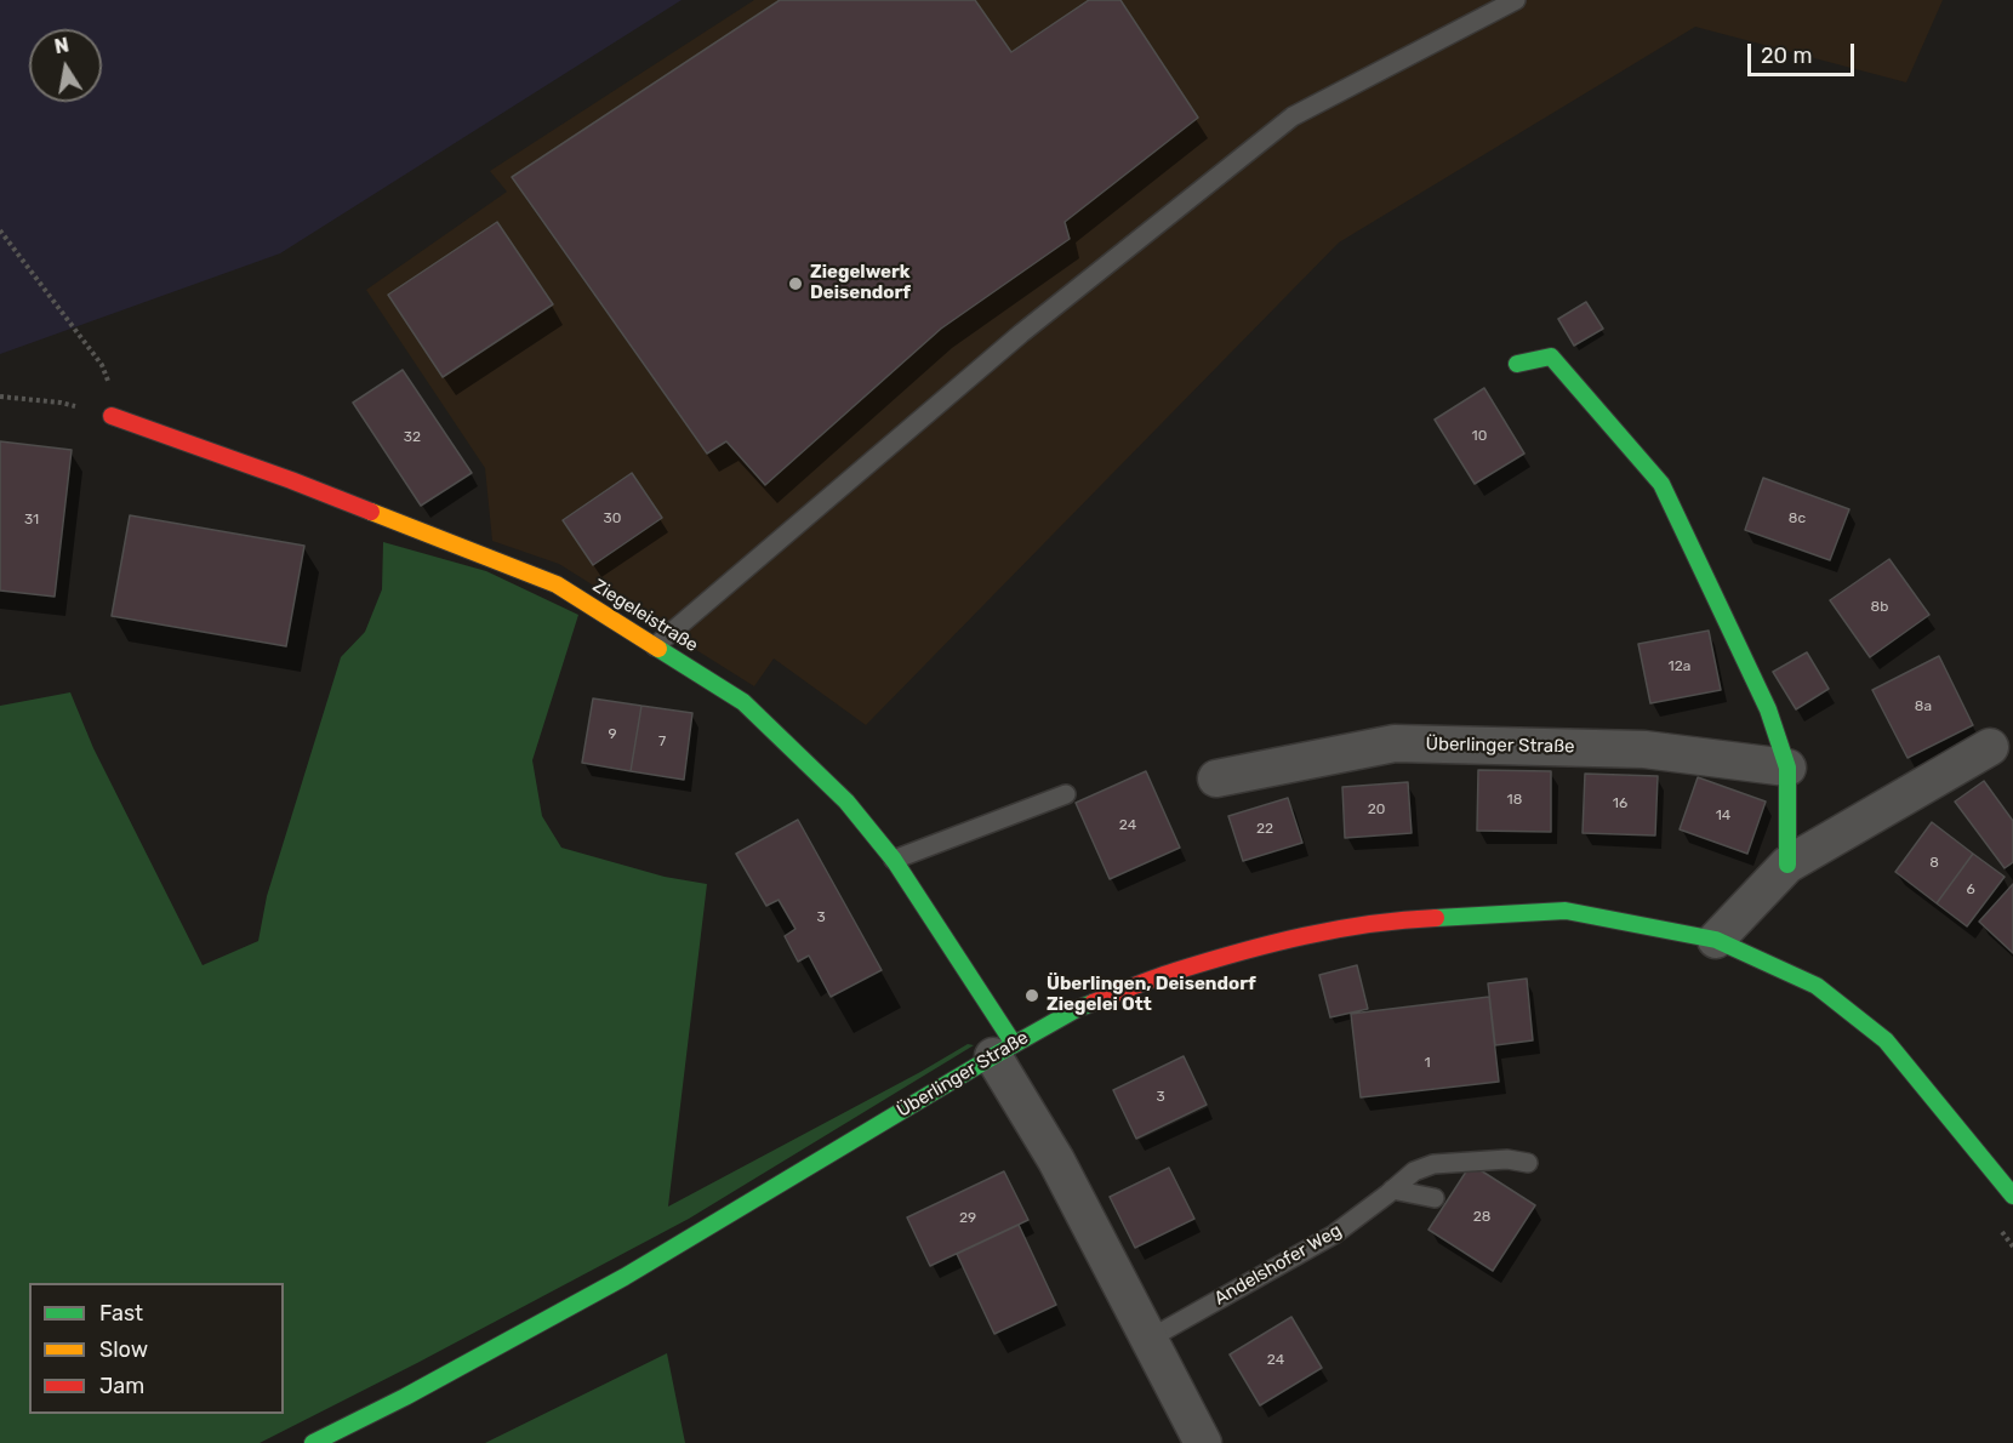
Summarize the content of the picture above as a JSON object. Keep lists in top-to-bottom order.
{
  "streets": {
    "main road": ["Ziegeleistraße", "Überlinger Straße"],
    "lane": ["Andelshofer Weg"]
  },
  "crossings": [
    ["Ziegeleistraße", "Überlinger Straße"]
  ],
  "places": ["Ziegelwerk Deisendorf", "Überlingen, Deisendorf Ziegelei Ott"],
  "house_numbers": [
    "10",
    "32",
    "30",
    "8c",
    "31",
    "8b",
    "12a",
    "8a",
    "9",
    "7",
    "18",
    "16",
    "20",
    "14",
    "24",
    "22",
    "8",
    "6",
    "3",
    "1",
    "3",
    "28",
    "29",
    "24"
  ],
  "legend": ["Fast", "Slow", "Jam"],
  "scale_bar": "20 m",
  "north": "top"
}
